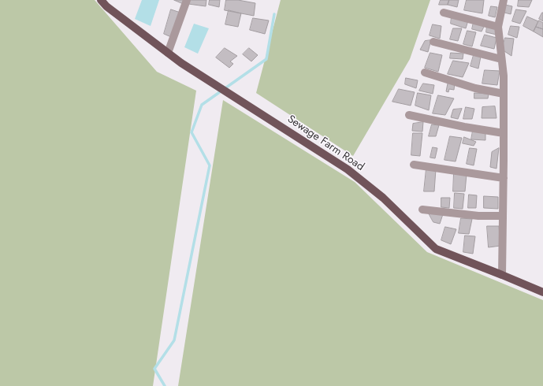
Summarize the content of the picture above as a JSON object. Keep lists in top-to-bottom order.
{
  "streets": {
    "main road": ["Sewage Farm Road"]
  }
}
